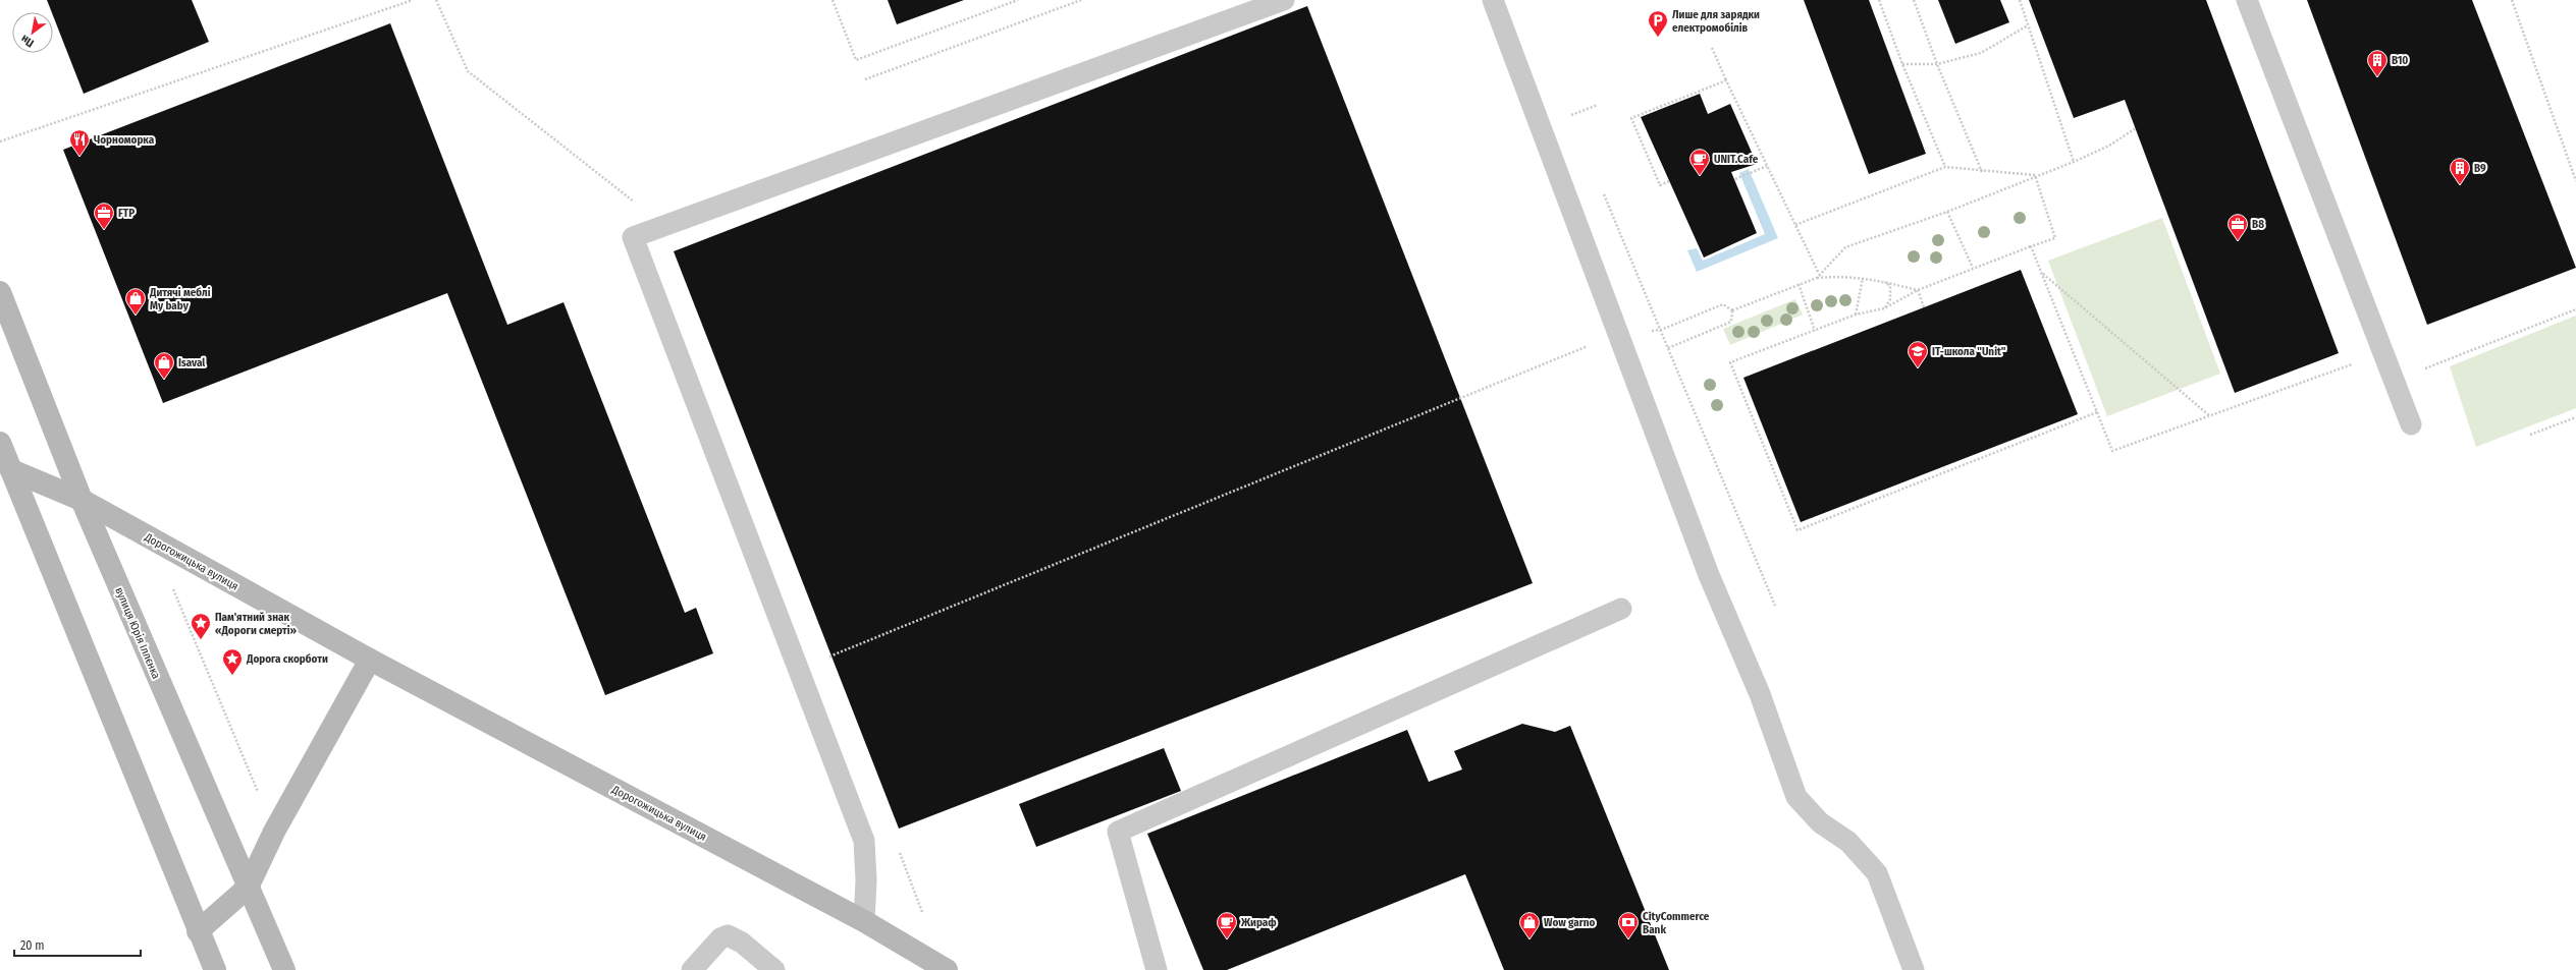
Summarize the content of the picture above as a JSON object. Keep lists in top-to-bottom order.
{
  "streets": {
    "street": ["Дорогожицька вулиця", "вулиця Юрія Іллєнка"]
  },
  "crossings": [
    ["Дорогожицька вулиця", "вулиця Юрія Іллєнка"]
  ],
  "places": {
    "parking": ["Лише для зарядки електромобілів"],
    "building": ["B10", "B9"],
    "restaurant": ["Чорноморка"],
    "cafe": ["UNIT.Cafe", "Жираф"],
    "office": ["FTP", "B8"],
    "shop": ["Дитячі меблі My baby", "Isaval", "Wow garno"],
    "school or university": ["IT-школа \"Unit\""],
    "place": ["Пам'ятний знак «Дороги смерті»", "Дорога скорботи"],
    "bank": ["CityCommerce Bank"]
  },
  "scale_bar": "20 m",
  "north": "bottom left"
}
